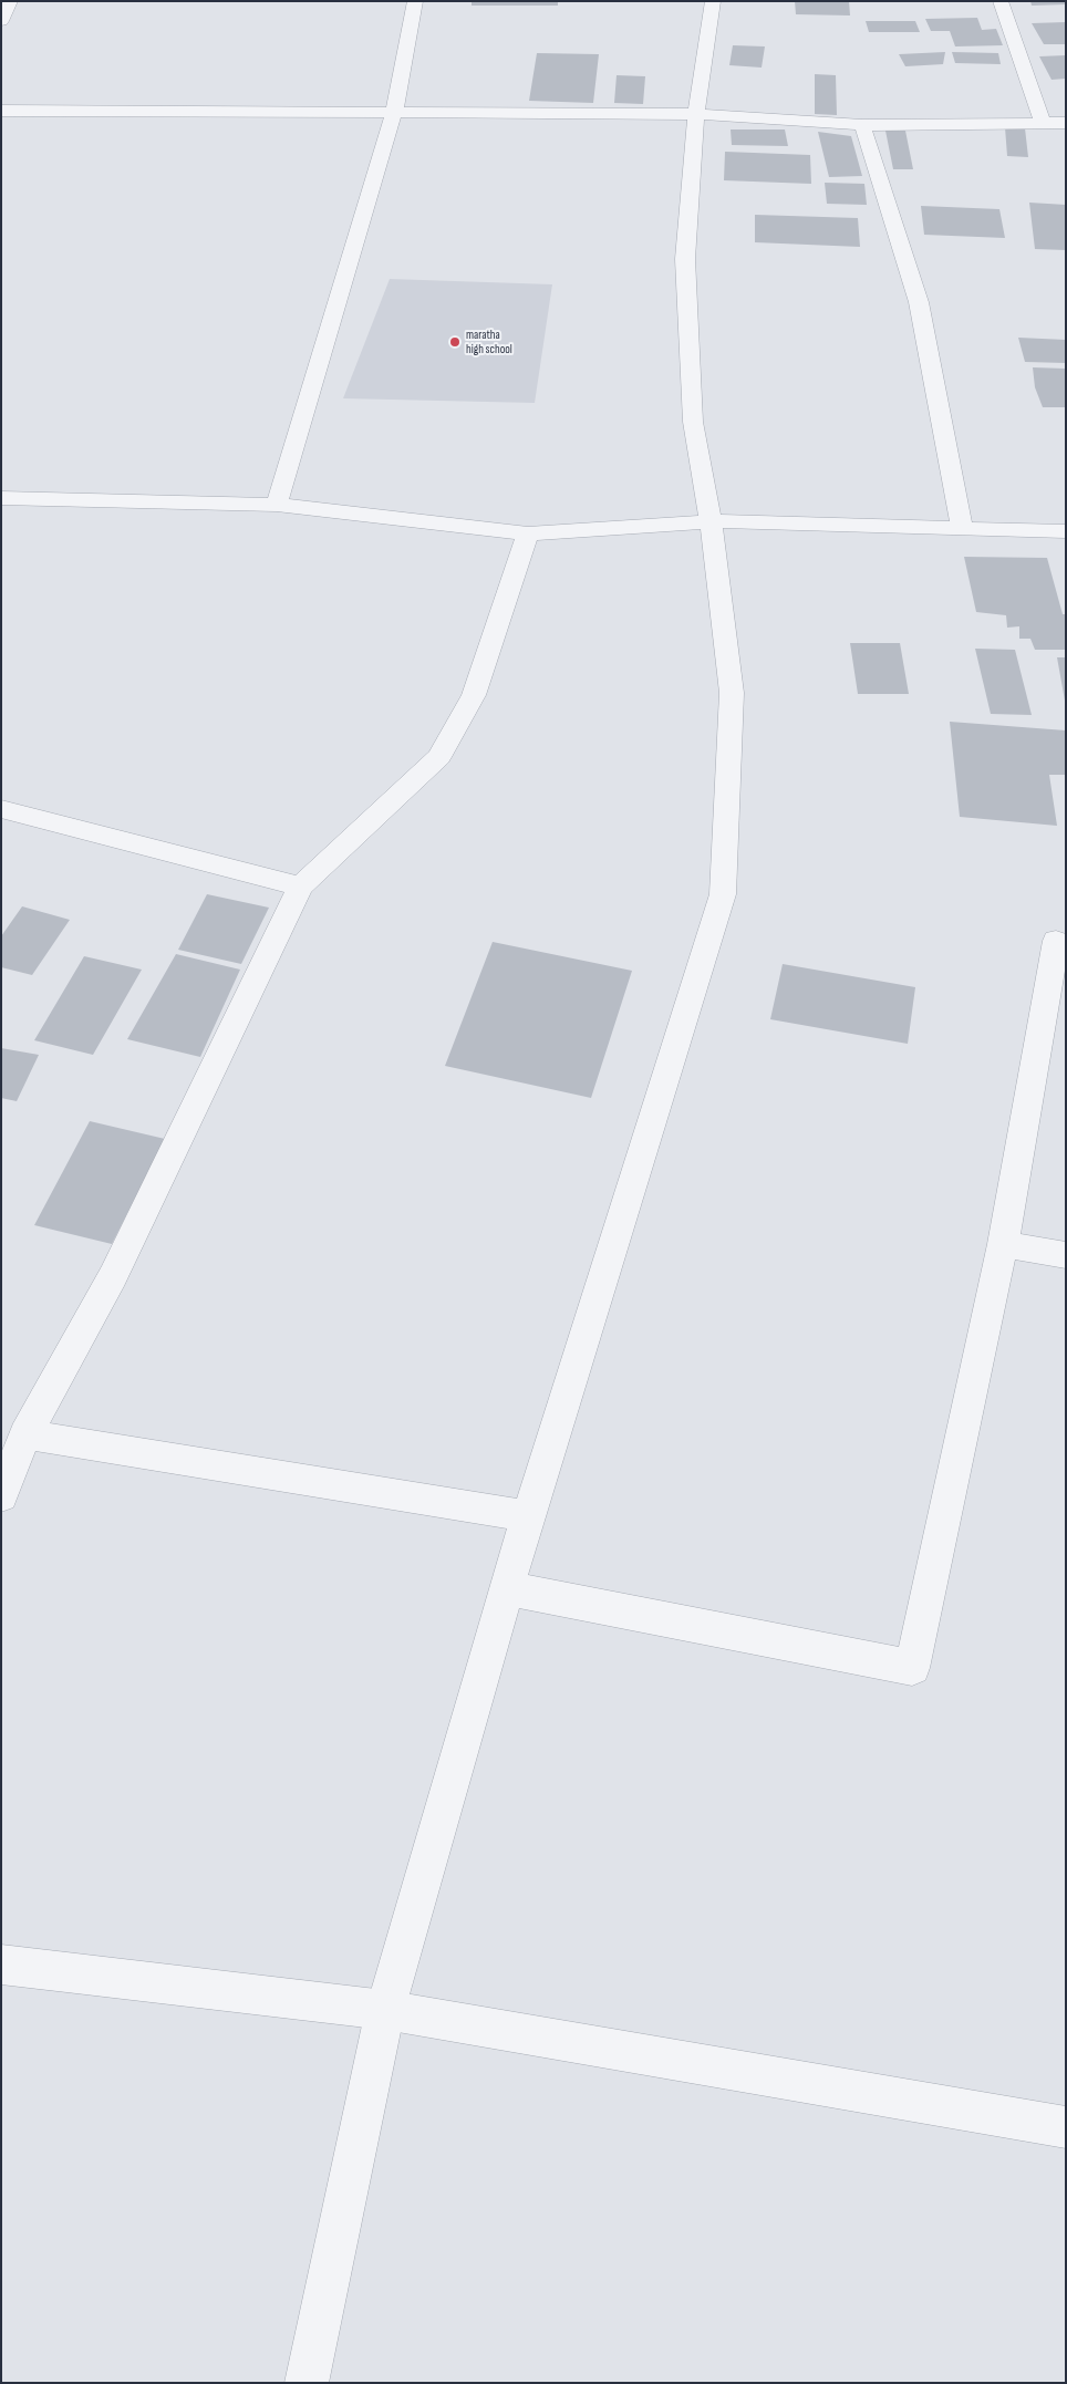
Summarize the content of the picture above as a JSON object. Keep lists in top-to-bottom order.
{
  "places": ["maratha high school"]
}
